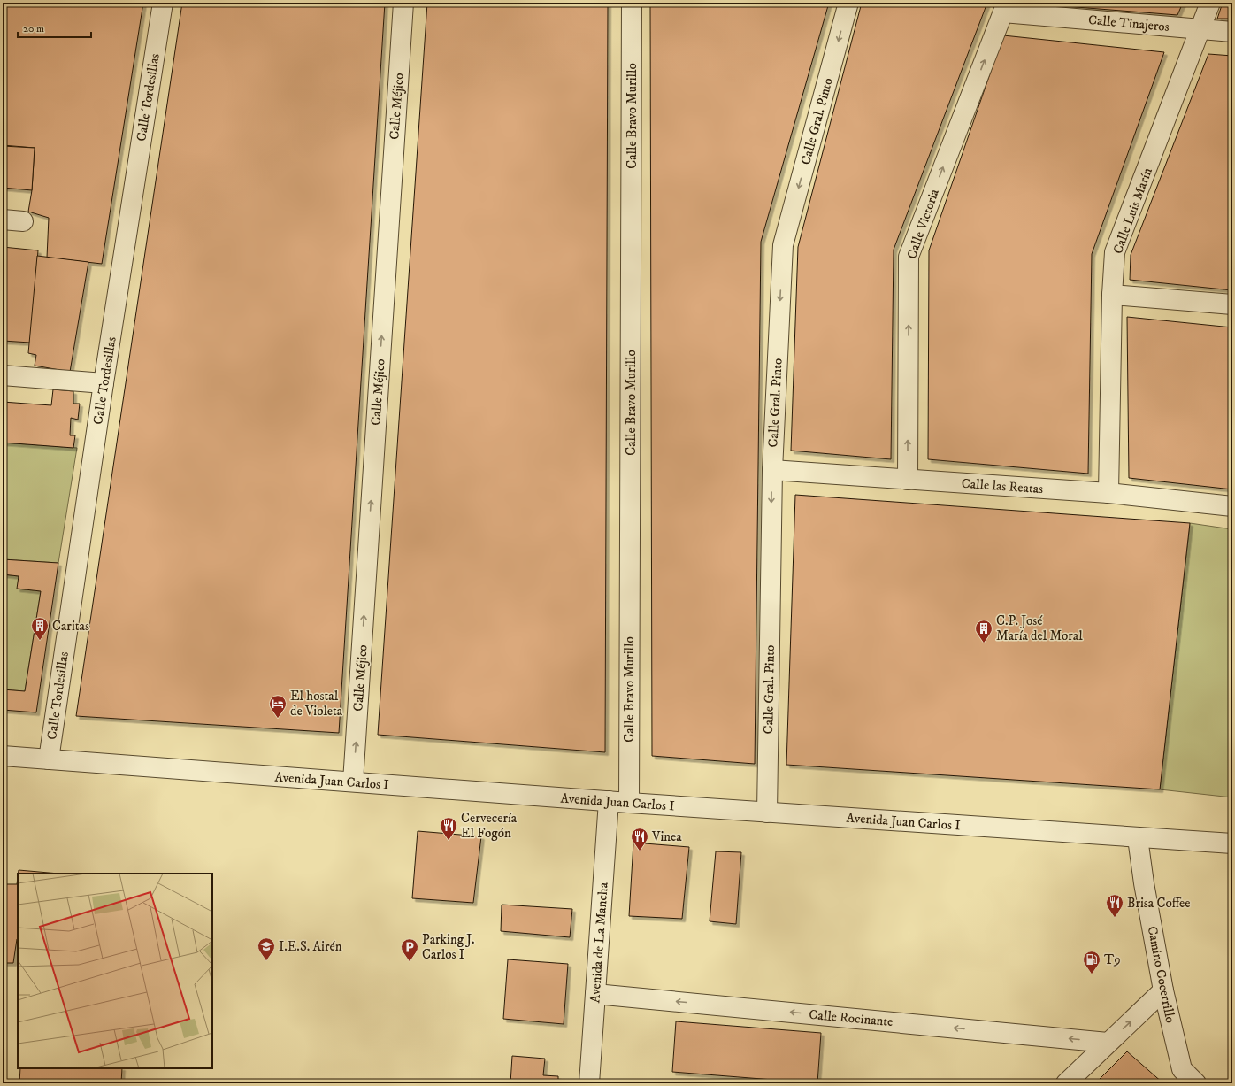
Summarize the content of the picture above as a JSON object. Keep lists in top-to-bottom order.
{
  "streets": {
    "street": [
      "Calle Tinajeros",
      "Calle Tordesillas",
      "Calle Méjico",
      "Calle Bravo Murillo",
      "Calle Gral. Pinto",
      "Calle Luis Marín",
      "Calle Victoria",
      "Calle las Reatas",
      "Avenida Juan Carlos I",
      "Avenida de La Mancha",
      "Camino Cocerrillo",
      "Calle Rocinante"
    ]
  },
  "crossings": [
    ["Calle Tinajeros", "Calle Luis Marín"],
    ["Calle Tinajeros", "Calle Victoria"],
    ["Calle Tordesillas", "Avenida Juan Carlos I"],
    ["Calle Méjico", "Avenida Juan Carlos I"],
    ["Calle Bravo Murillo", "Avenida Juan Carlos I"],
    ["Calle Gral. Pinto", "Calle las Reatas"],
    ["Calle Gral. Pinto", "Avenida Juan Carlos I"],
    ["Calle Luis Marín", "Calle las Reatas"],
    ["Calle Victoria", "Calle las Reatas"],
    ["Avenida Juan Carlos I", "Avenida de La Mancha"],
    ["Avenida Juan Carlos I", "Camino Cocerrillo"],
    ["Avenida de La Mancha", "Calle Rocinante"]
  ],
  "one_way": [
    "Calle Méjico",
    "Calle Gral. Pinto",
    "Calle Victoria",
    "Calle Rocinante"
  ],
  "places": {
    "building": ["Caritas", "C.P. José María del Moral"],
    "hotel": ["El hostal de Violeta"],
    "restaurant": ["Cervecería El Fogón", "Vinea", "Brisa Coffee"],
    "school or university": ["I.E.S. Airén"],
    "parking": ["Parking J. Carlos I"],
    "fuel station": ["T9"]
  },
  "scale_bar": "20 m"
}
